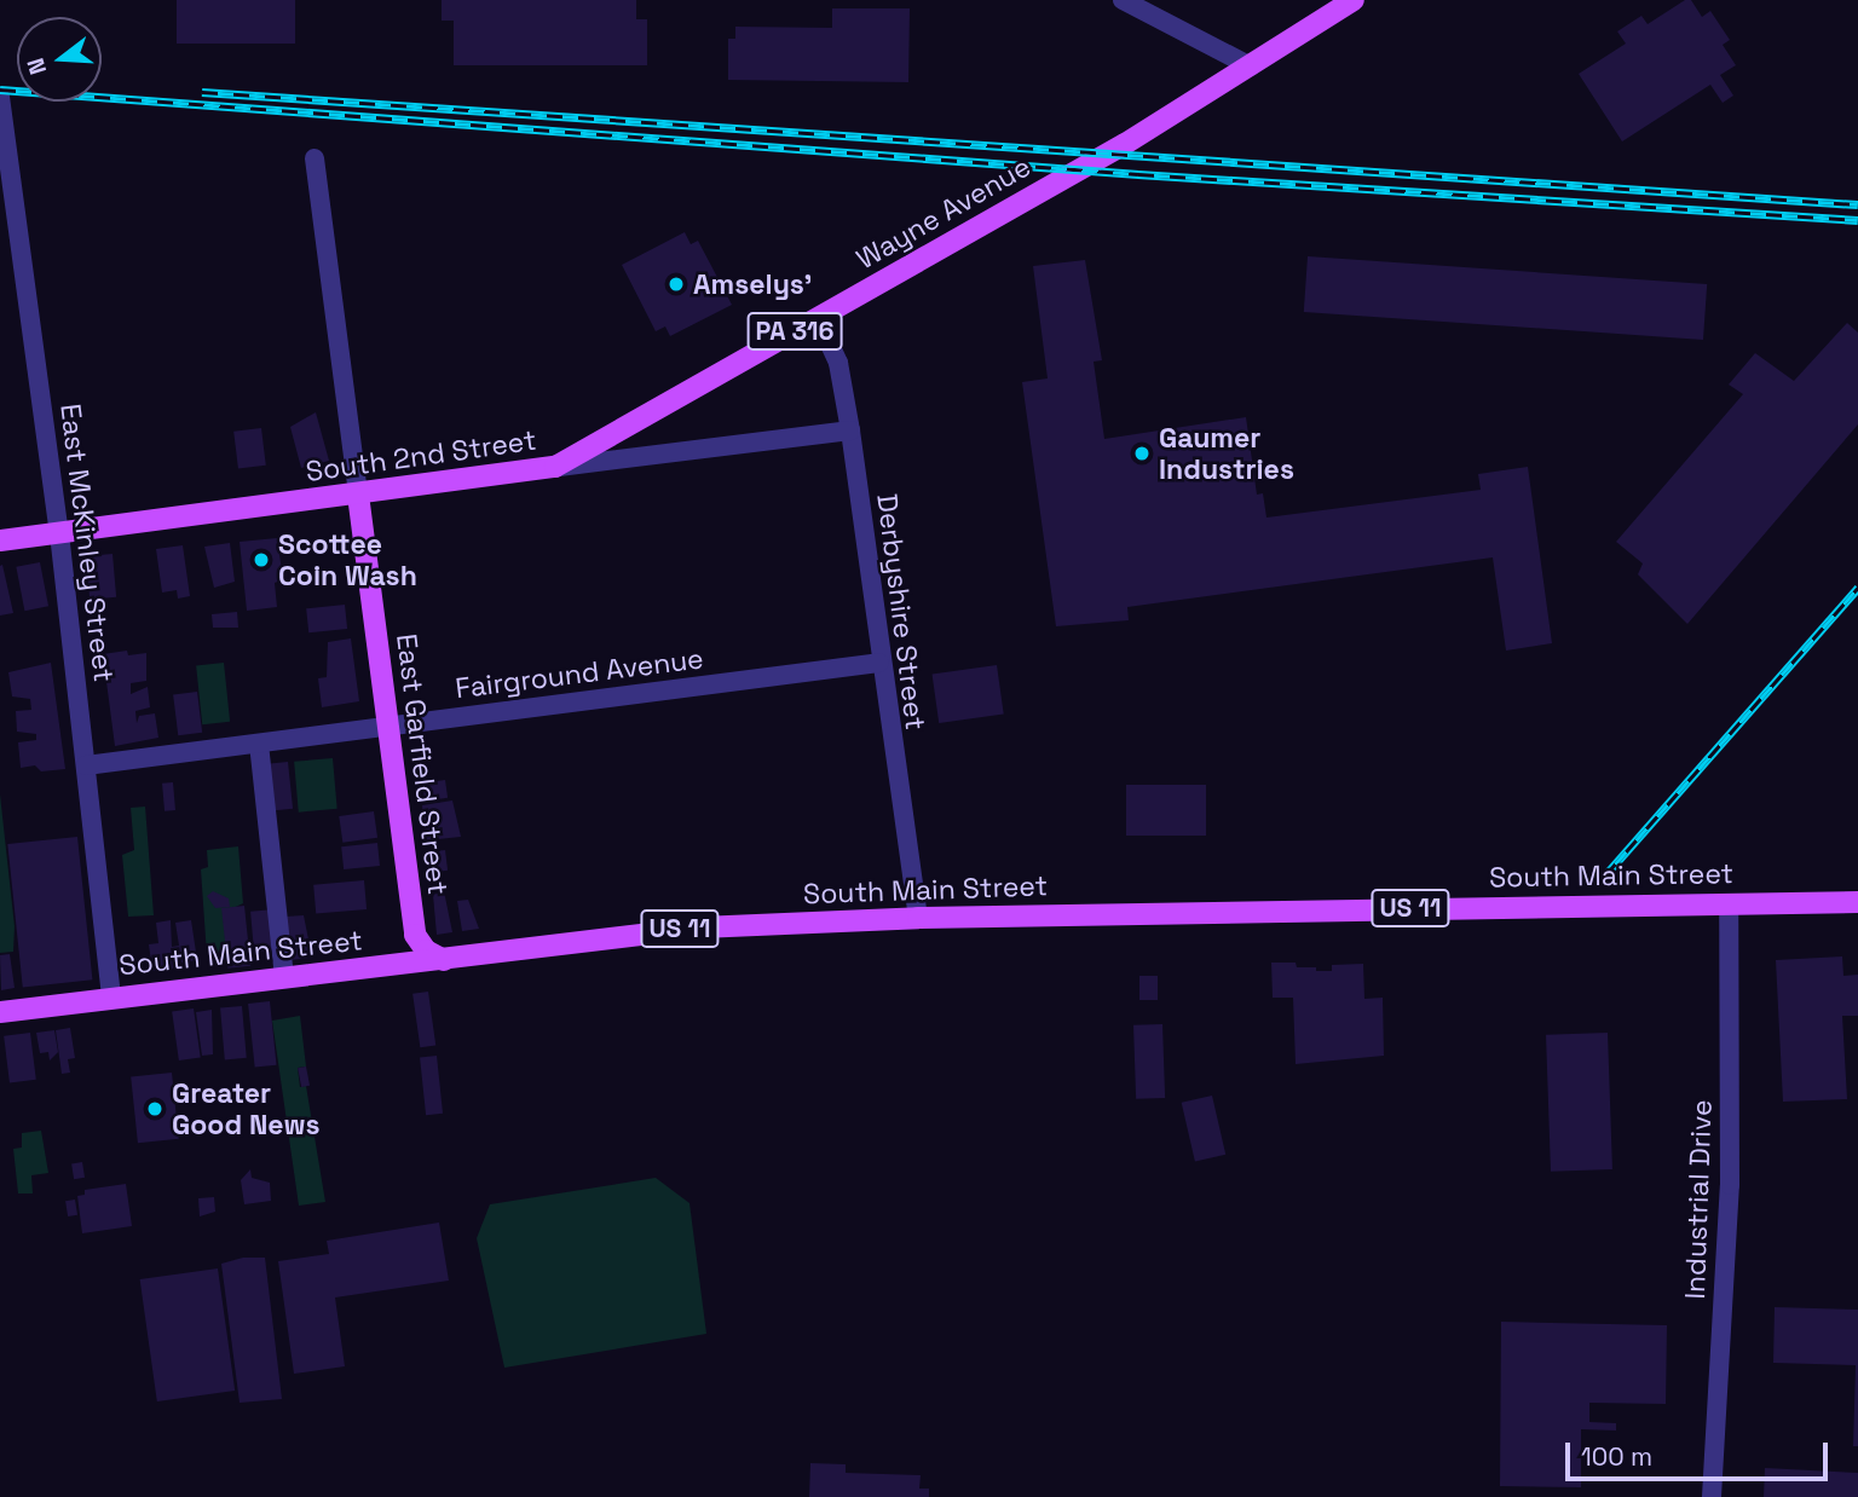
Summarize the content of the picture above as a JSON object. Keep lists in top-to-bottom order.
{
  "streets": {
    "main road": [
      "Wayne Avenue",
      "PA 316",
      "South 2nd Street",
      "East Garfield Street",
      "South Main Street",
      "US 11"
    ],
    "street": [
      "East McKinley Street",
      "Derbyshire Street",
      "Fairground Avenue",
      "Industrial Drive"
    ]
  },
  "crossings": [
    ["Wayne Avenue", "South 2nd Street"],
    ["Wayne Avenue", "Derbyshire Street"],
    ["South 2nd Street", "East McKinley Street"],
    ["South 2nd Street", "Derbyshire Street"],
    ["South 2nd Street", "East Garfield Street"],
    ["East McKinley Street", "Fairground Avenue"],
    ["East McKinley Street", "South Main Street"],
    ["Derbyshire Street", "Fairground Avenue"],
    ["Derbyshire Street", "South Main Street"],
    ["Fairground Avenue", "East Garfield Street"],
    ["East Garfield Street", "South Main Street"],
    ["South Main Street", "Industrial Drive"]
  ],
  "places": [
    "Amselys'",
    "Gaumer Industries",
    "Scottee Coin Wash",
    "Greater Good News"
  ],
  "scale_bar": "100 m",
  "north": "left"
}
